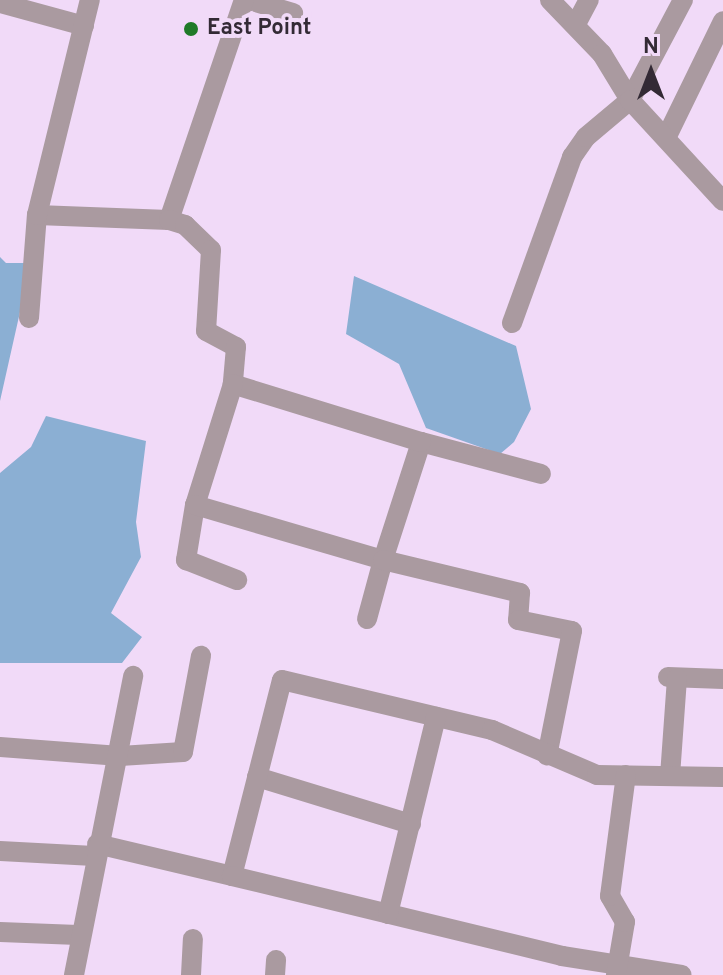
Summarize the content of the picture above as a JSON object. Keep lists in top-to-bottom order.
{
  "places": ["East Point"],
  "north": "top"
}
